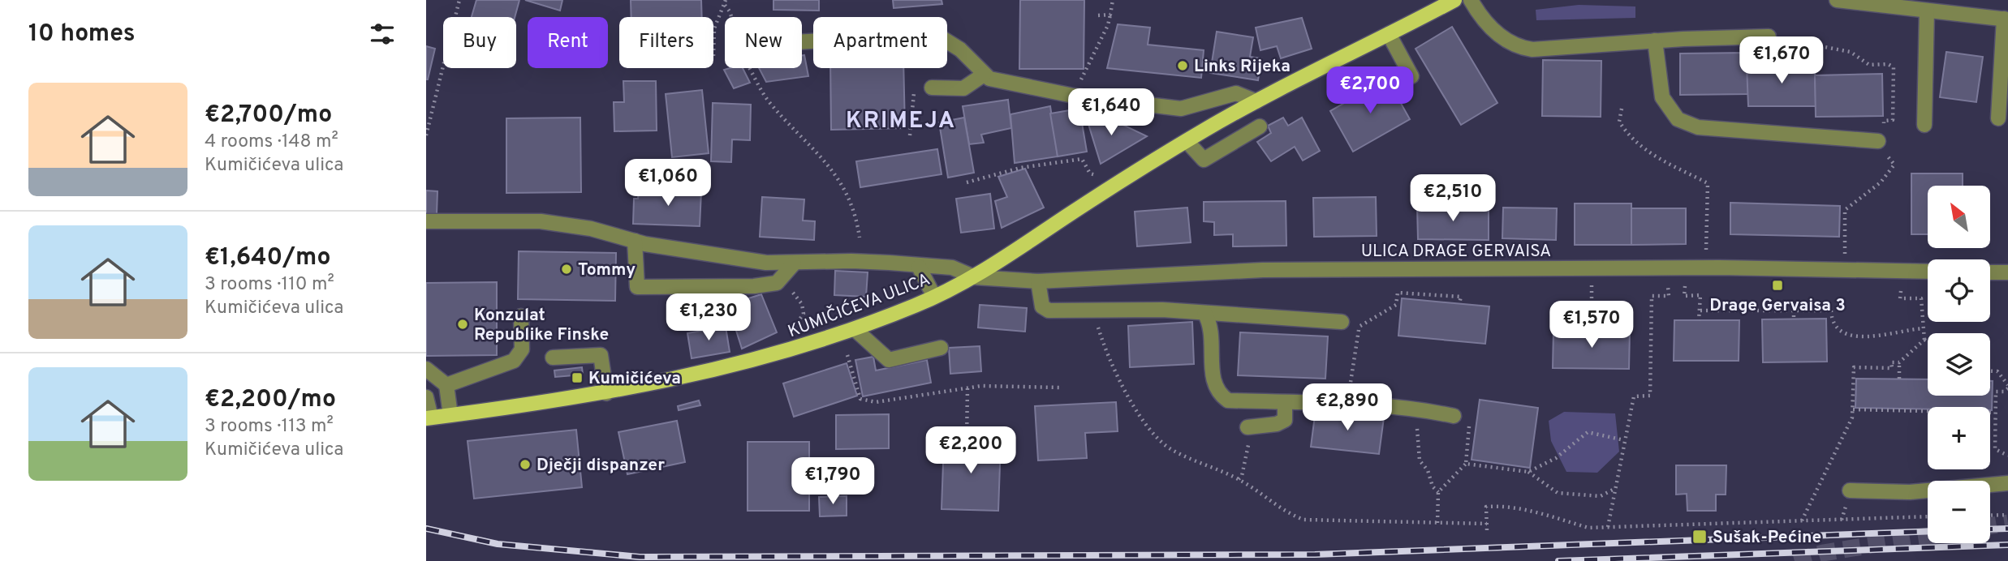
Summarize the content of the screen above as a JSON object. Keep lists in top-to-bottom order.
{
  "streets": {
    "main road": ["KUMIČIĆEVA ULICA"],
    "street": ["ULICA DRAGE GERVAISA"]
  },
  "crossings": [
    ["ULICA DRAGE GERVAISA", "KUMIČIĆEVA ULICA"]
  ],
  "districts": ["KRIMEJA"],
  "places": {
    "other": [
      "Links Rijeka",
      "Tommy",
      "Konzulat Republike Finske",
      "Dječji dispanzer"
    ],
    "transit": ["Drage Gervaisa 3", "Kumičićeva", "Sušak-Pećine"]
  },
  "north": "top left",
  "page": {
    "heading": "10 homes",
    "chip": [
      "Buy",
      "Rent",
      "Filters",
      "New",
      "Apartment"
    ],
    "price": [
      "€1,670",
      "€2,700",
      "€1,640",
      "€1,060",
      "€2,510",
      "€1,230",
      "€1,570",
      "€2,890",
      "€2,200",
      "€1,790"
    ],
    "list": [
      {
        "name": "€2,700/mo",
        "note": "4 rooms · 148 m² · Kumičićeva ulica"
      },
      {
        "name": "€1,640/mo",
        "note": "3 rooms · 110 m² · Kumičićeva ulica"
      },
      {
        "name": "€2,200/mo",
        "note": "3 rooms · 113 m² · Kumičićeva ulica"
      }
    ],
    "map_buttons": ["+", "−"]
  }
}
